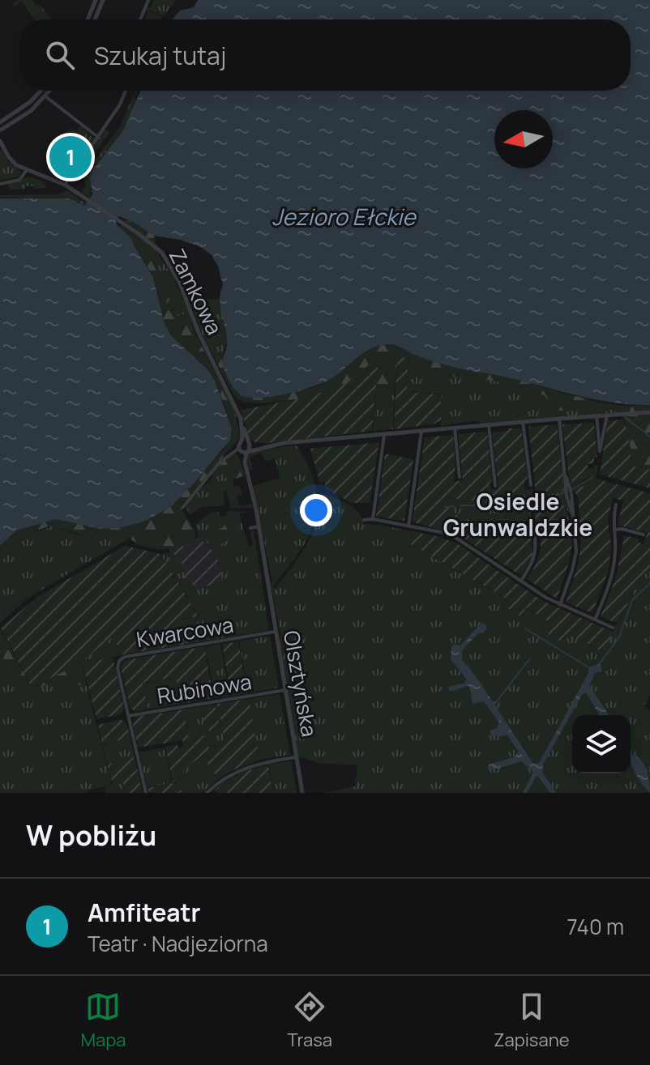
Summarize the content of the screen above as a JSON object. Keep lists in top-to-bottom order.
{
  "streets": {
    "street": [
      "Zamkowa",
      "Kwarcowa",
      "Olsztyńska",
      "Rubinowa"
    ]
  },
  "crossings": [
    ["Kwarcowa", "Olsztyńska"],
    ["Kwarcowa", "Rubinowa"],
    ["Olsztyńska", "Rubinowa"]
  ],
  "districts": ["Osiedle Grunwaldzkie"],
  "water": ["Jezioro Ełckie"],
  "north": "left",
  "page": {
    "search": "Szukaj tutaj",
    "pins": "1",
    "heading": "W pobliżu",
    "list": [
      {
        "mark": "1",
        "name": "Amfiteatr",
        "note": "Teatr · Nadjeziorna",
        "value": "740 m"
      }
    ],
    "nav": ["Mapa", "Trasa", "Zapisane"]
  }
}
